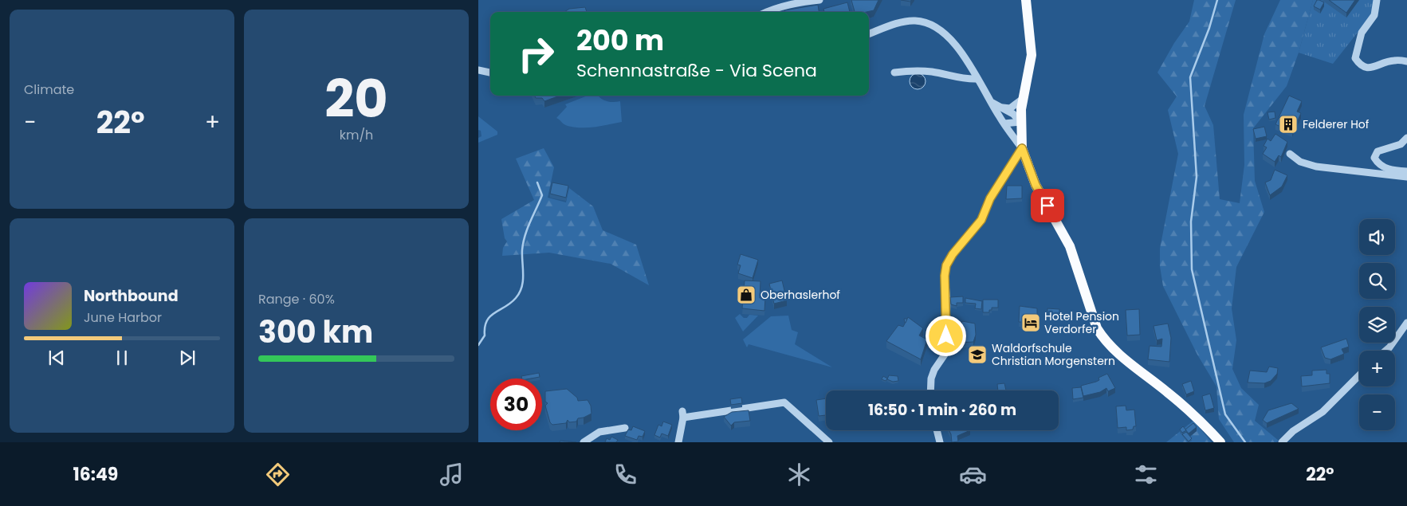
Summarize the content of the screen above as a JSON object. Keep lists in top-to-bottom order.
{
  "places": {
    "building": ["Felderer Hof"],
    "shop": ["Oberhaslerhof"],
    "hotel": ["Hotel Pension Verdorfer"],
    "school or university": ["Waldorfschule Christian Morgenstern"]
  },
  "page": {
    "tile": [
      "Climate",
      ["20", "km/h"],
      ["Range · 60%", "300 km"]
    ],
    "turn": ["200 m", "Schennastraße - Via Scena"],
    "heat": ["−", "22°", "+"],
    "map_buttons": ["+", "−"],
    "song": ["Northbound", "June Harbor"],
    "limit": "30",
    "trip": "16:50 · 1 min · 260 m",
    "tabs": ["16:49", "22°"]
  }
}
